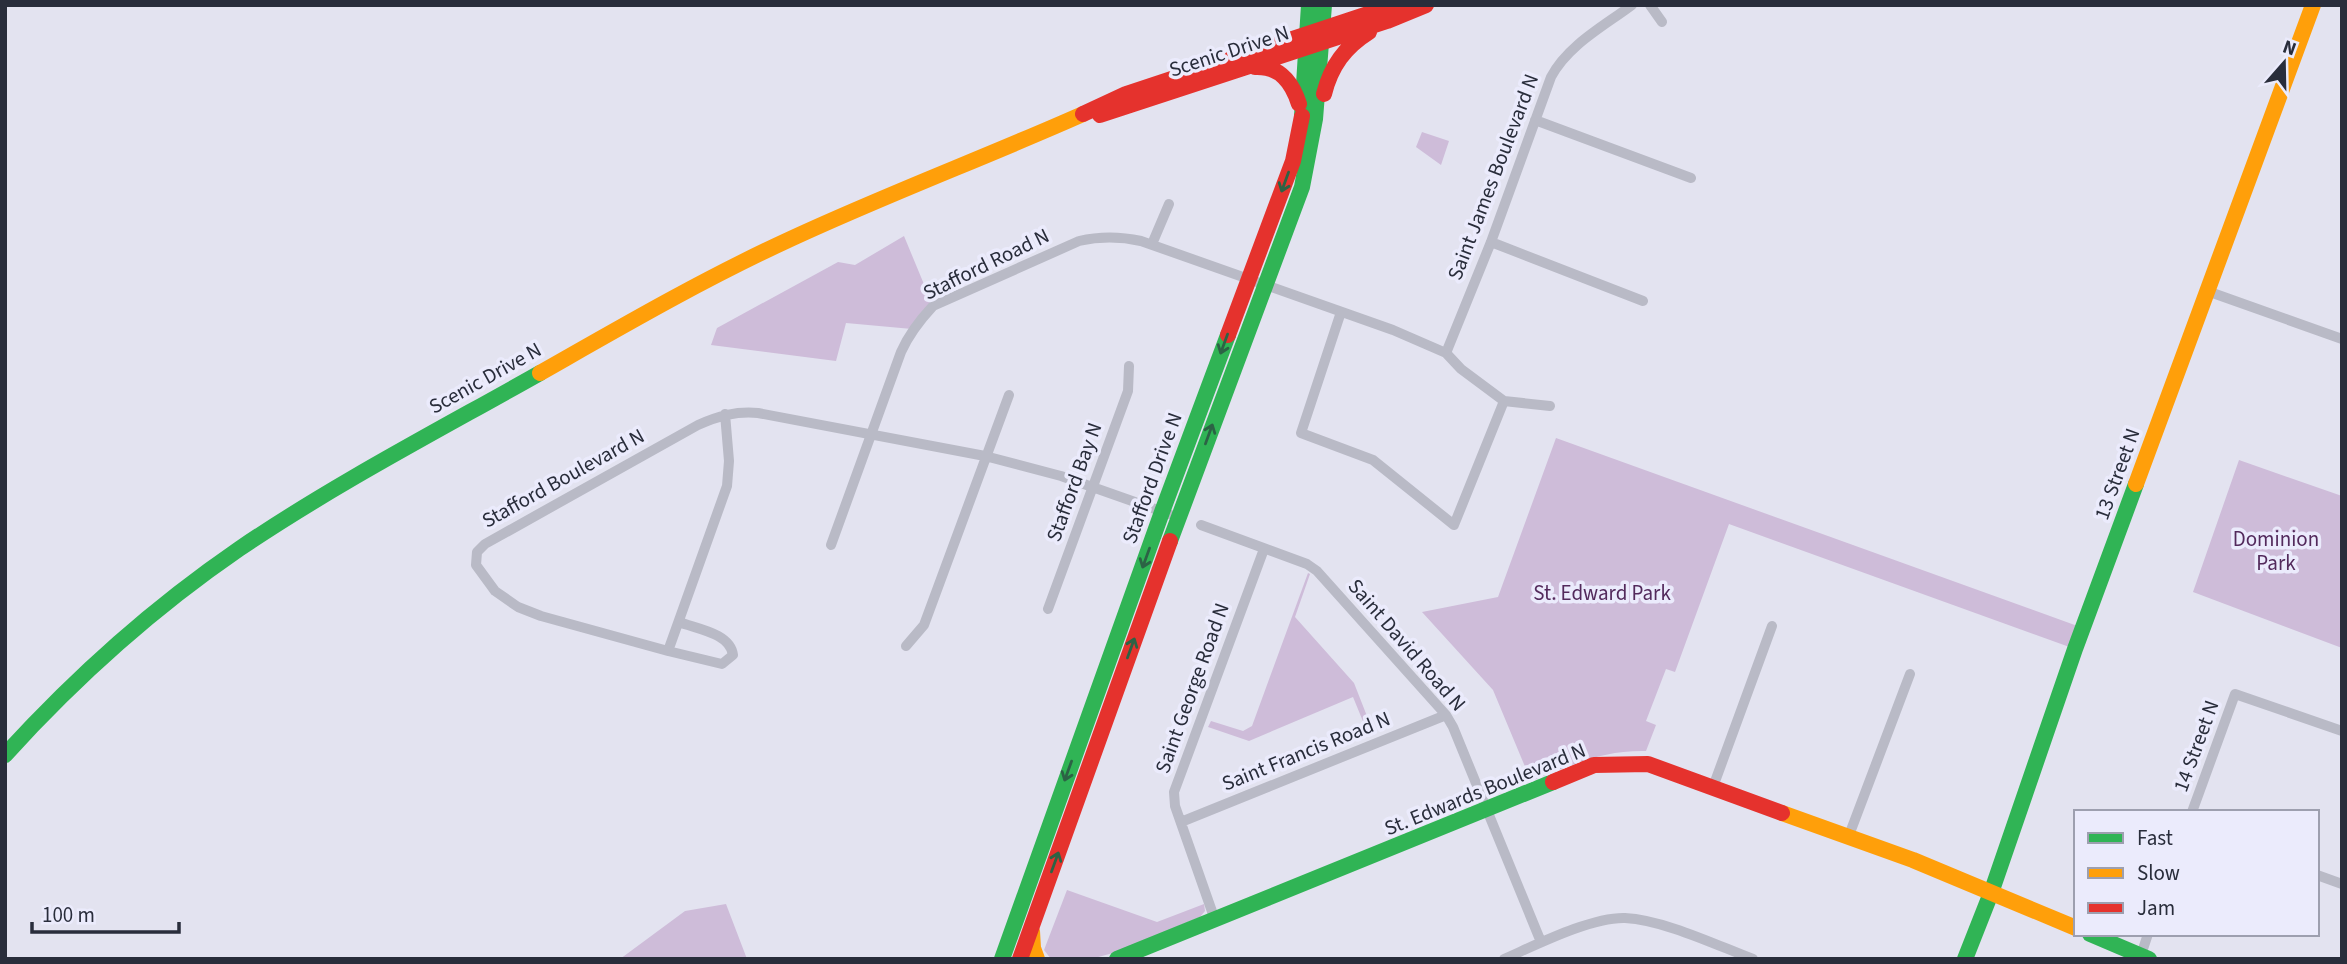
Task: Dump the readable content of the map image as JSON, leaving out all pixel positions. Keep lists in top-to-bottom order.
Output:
{
  "streets": {
    "main road": [
      "Scenic Drive N",
      "13 Street N",
      "Stafford Drive N",
      "St. Edwards Boulevard N"
    ],
    "street": [
      "Saint James Boulevard N",
      "Stafford Road N",
      "Stafford Boulevard N",
      "Stafford Bay N",
      "Saint David Road N",
      "Saint George Road N",
      "14 Street N",
      "Saint Francis Road N"
    ]
  },
  "crossings": [
    ["Scenic Drive N", "Stafford Drive N"],
    ["Stafford Road N", "Stafford Boulevard N"],
    ["Stafford Road N", "Stafford Drive N"],
    ["13 Street N", "St. Edwards Boulevard N"],
    ["Stafford Boulevard N", "Stafford Drive N"],
    ["Stafford Boulevard N", "Stafford Bay N"],
    ["Saint David Road N", "Saint George Road N"],
    ["Saint David Road N", "Saint Francis Road N"],
    ["Saint David Road N", "St. Edwards Boulevard N"],
    ["Saint George Road N", "Saint Francis Road N"],
    ["Saint George Road N", "St. Edwards Boulevard N"]
  ],
  "parks": ["Dominion Park", "St. Edward Park"],
  "legend": ["Fast", "Slow", "Jam"],
  "scale_bar": "100 m",
  "north": "top"
}
